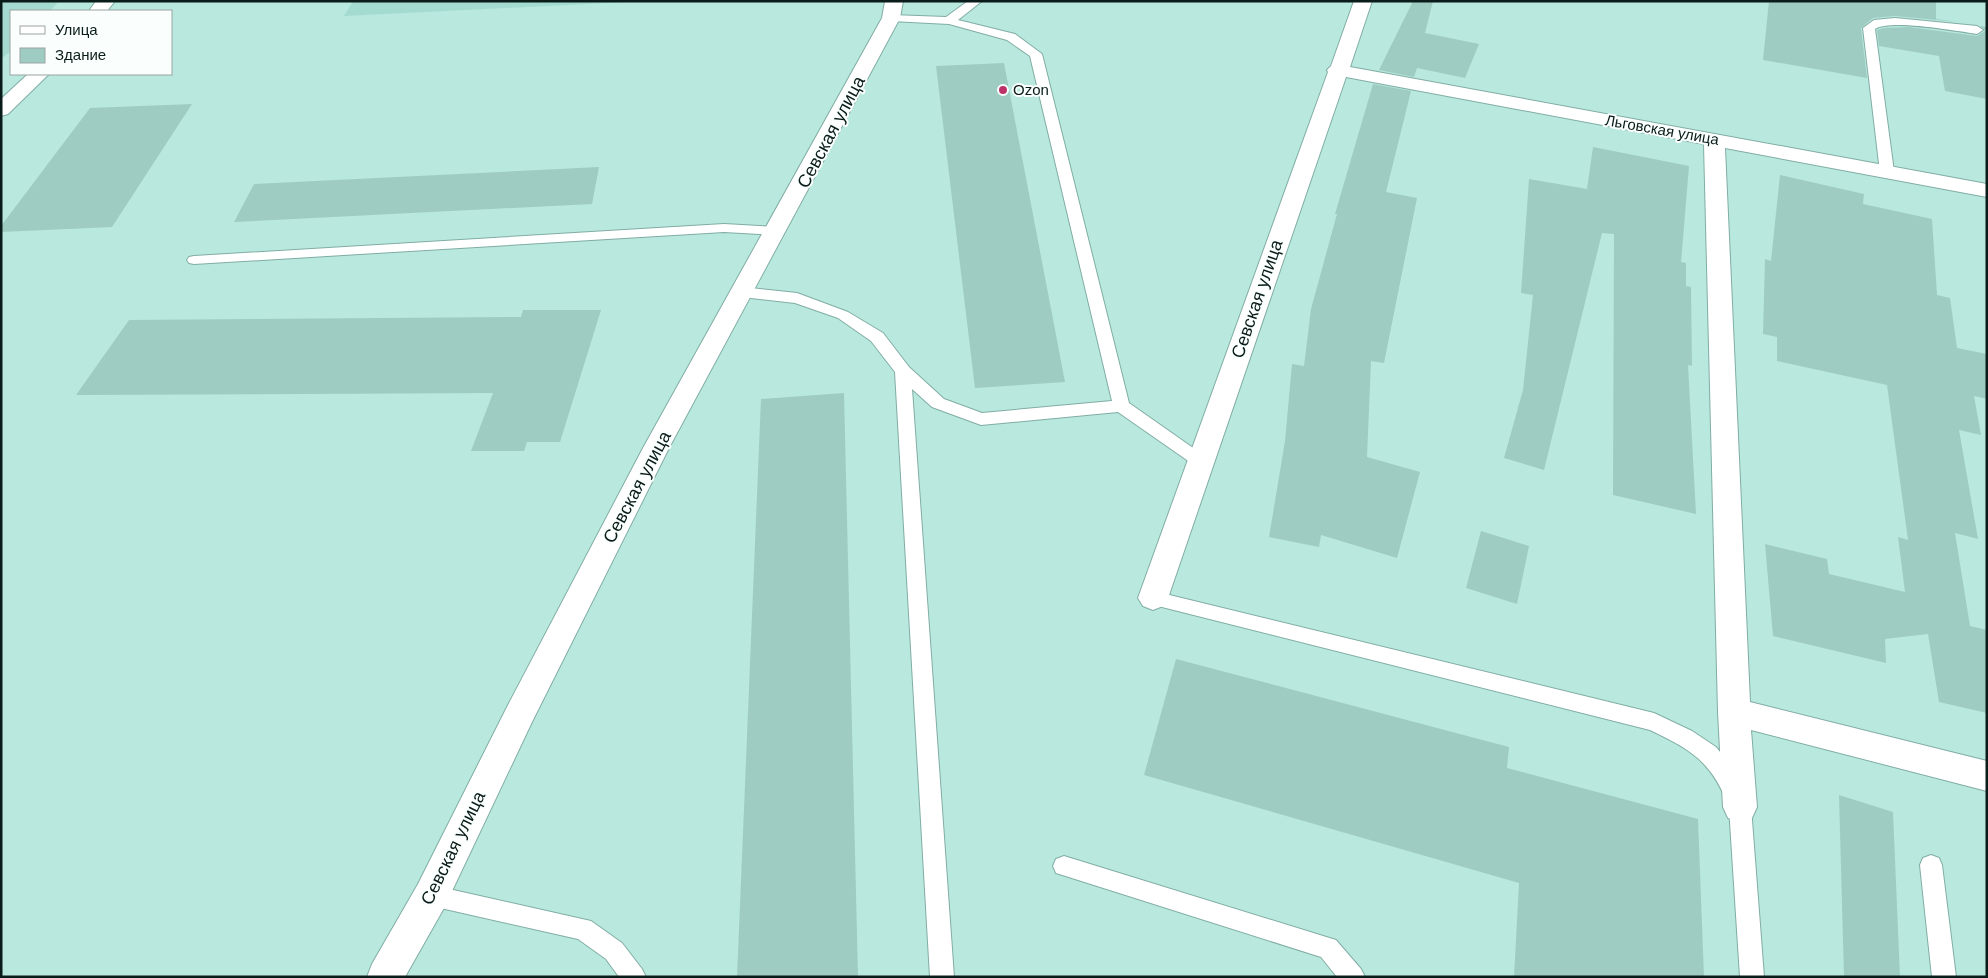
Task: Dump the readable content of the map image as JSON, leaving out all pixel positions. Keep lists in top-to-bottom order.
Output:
{
  "streets": {
    "street": ["Льговская улица", "Севская улица"]
  },
  "crossings": [
    ["Льговская улица", "Севская улица"]
  ],
  "places": ["Ozon"],
  "legend": ["Улица", "Здание"]
}
